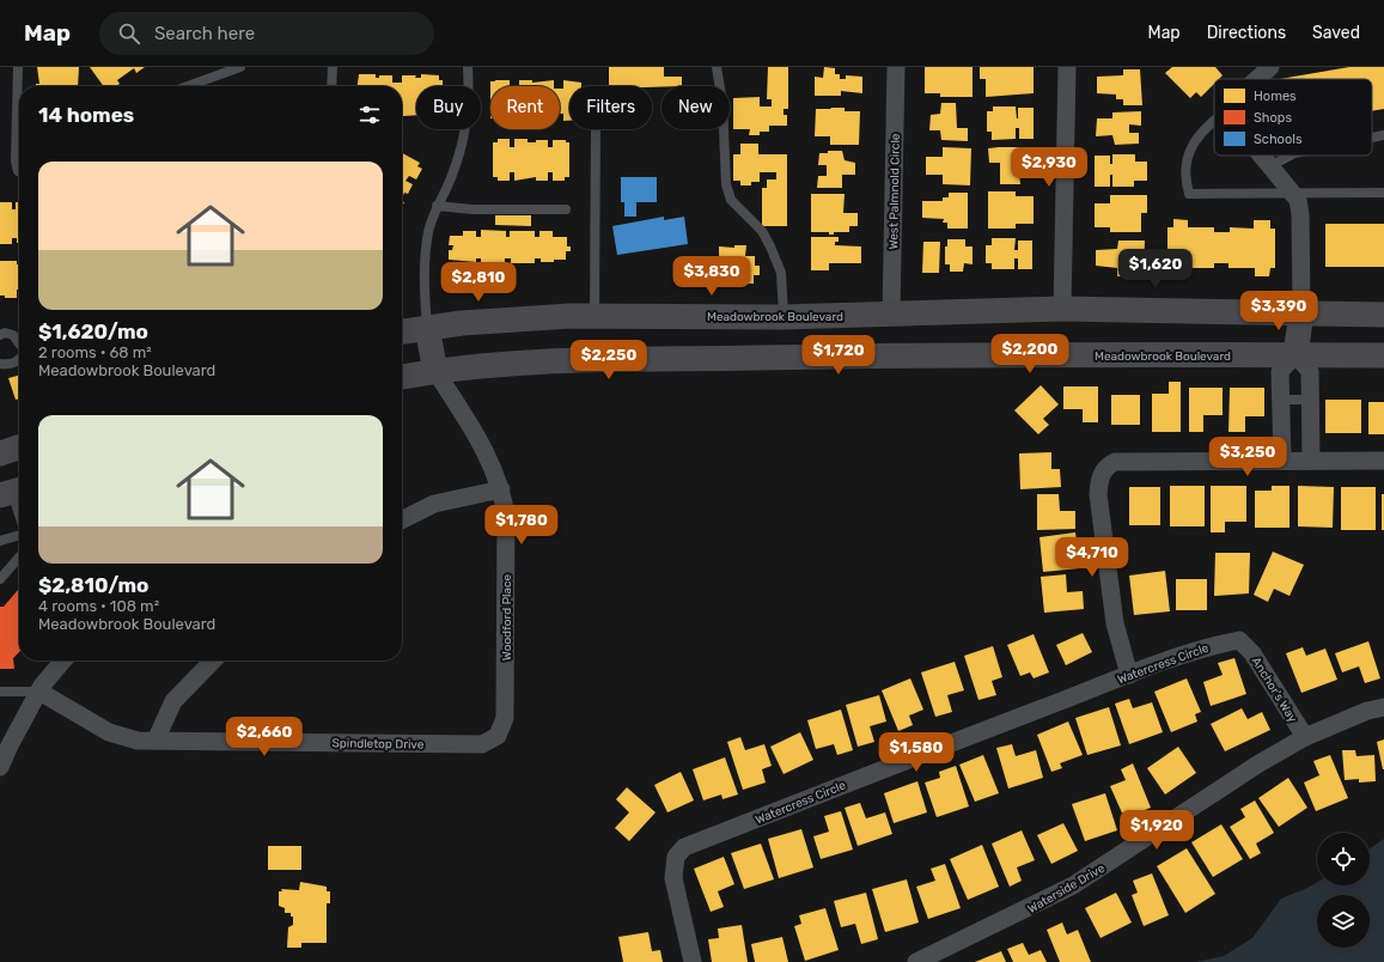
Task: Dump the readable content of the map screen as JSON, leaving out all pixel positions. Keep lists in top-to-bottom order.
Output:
{
  "streets": {
    "main road": ["Meadowbrook Boulevard"],
    "street": [
      "West Palmnold Circle",
      "Woodford Place",
      "Watercress Circle",
      "Anchor's Way",
      "Spindletop Drive",
      "Waterside Drive"
    ]
  },
  "crossings": [
    ["West Palmnold Circle", "Meadowbrook Boulevard"],
    ["Meadowbrook Boulevard", "Woodford Place"],
    ["Woodford Place", "Spindletop Drive"],
    ["Watercress Circle", "Anchor's Way"],
    ["Anchor's Way", "Waterside Drive"]
  ],
  "legend": ["Homes", "Shops", "Schools"],
  "page": {
    "header": "Map",
    "search": "Search here",
    "nav": ["Map", "Directions", "Saved"],
    "chip": [
      "Buy",
      "Rent",
      "Filters",
      "New"
    ],
    "heading": "14 homes",
    "list": [
      {
        "name": "$1,620/mo",
        "note": "2 rooms · 68 m² · Meadowbrook Boulevard"
      },
      {
        "name": "$2,810/mo",
        "note": "4 rooms · 108 m² · Meadowbrook Boulevard"
      }
    ],
    "price": [
      "$2,930",
      "$1,620",
      "$3,830",
      "$2,810",
      "$3,390",
      "$2,200",
      "$1,720",
      "$2,250",
      "$3,250",
      "$1,780",
      "$4,710",
      "$2,660",
      "$1,580",
      "$1,920"
    ]
  }
}
